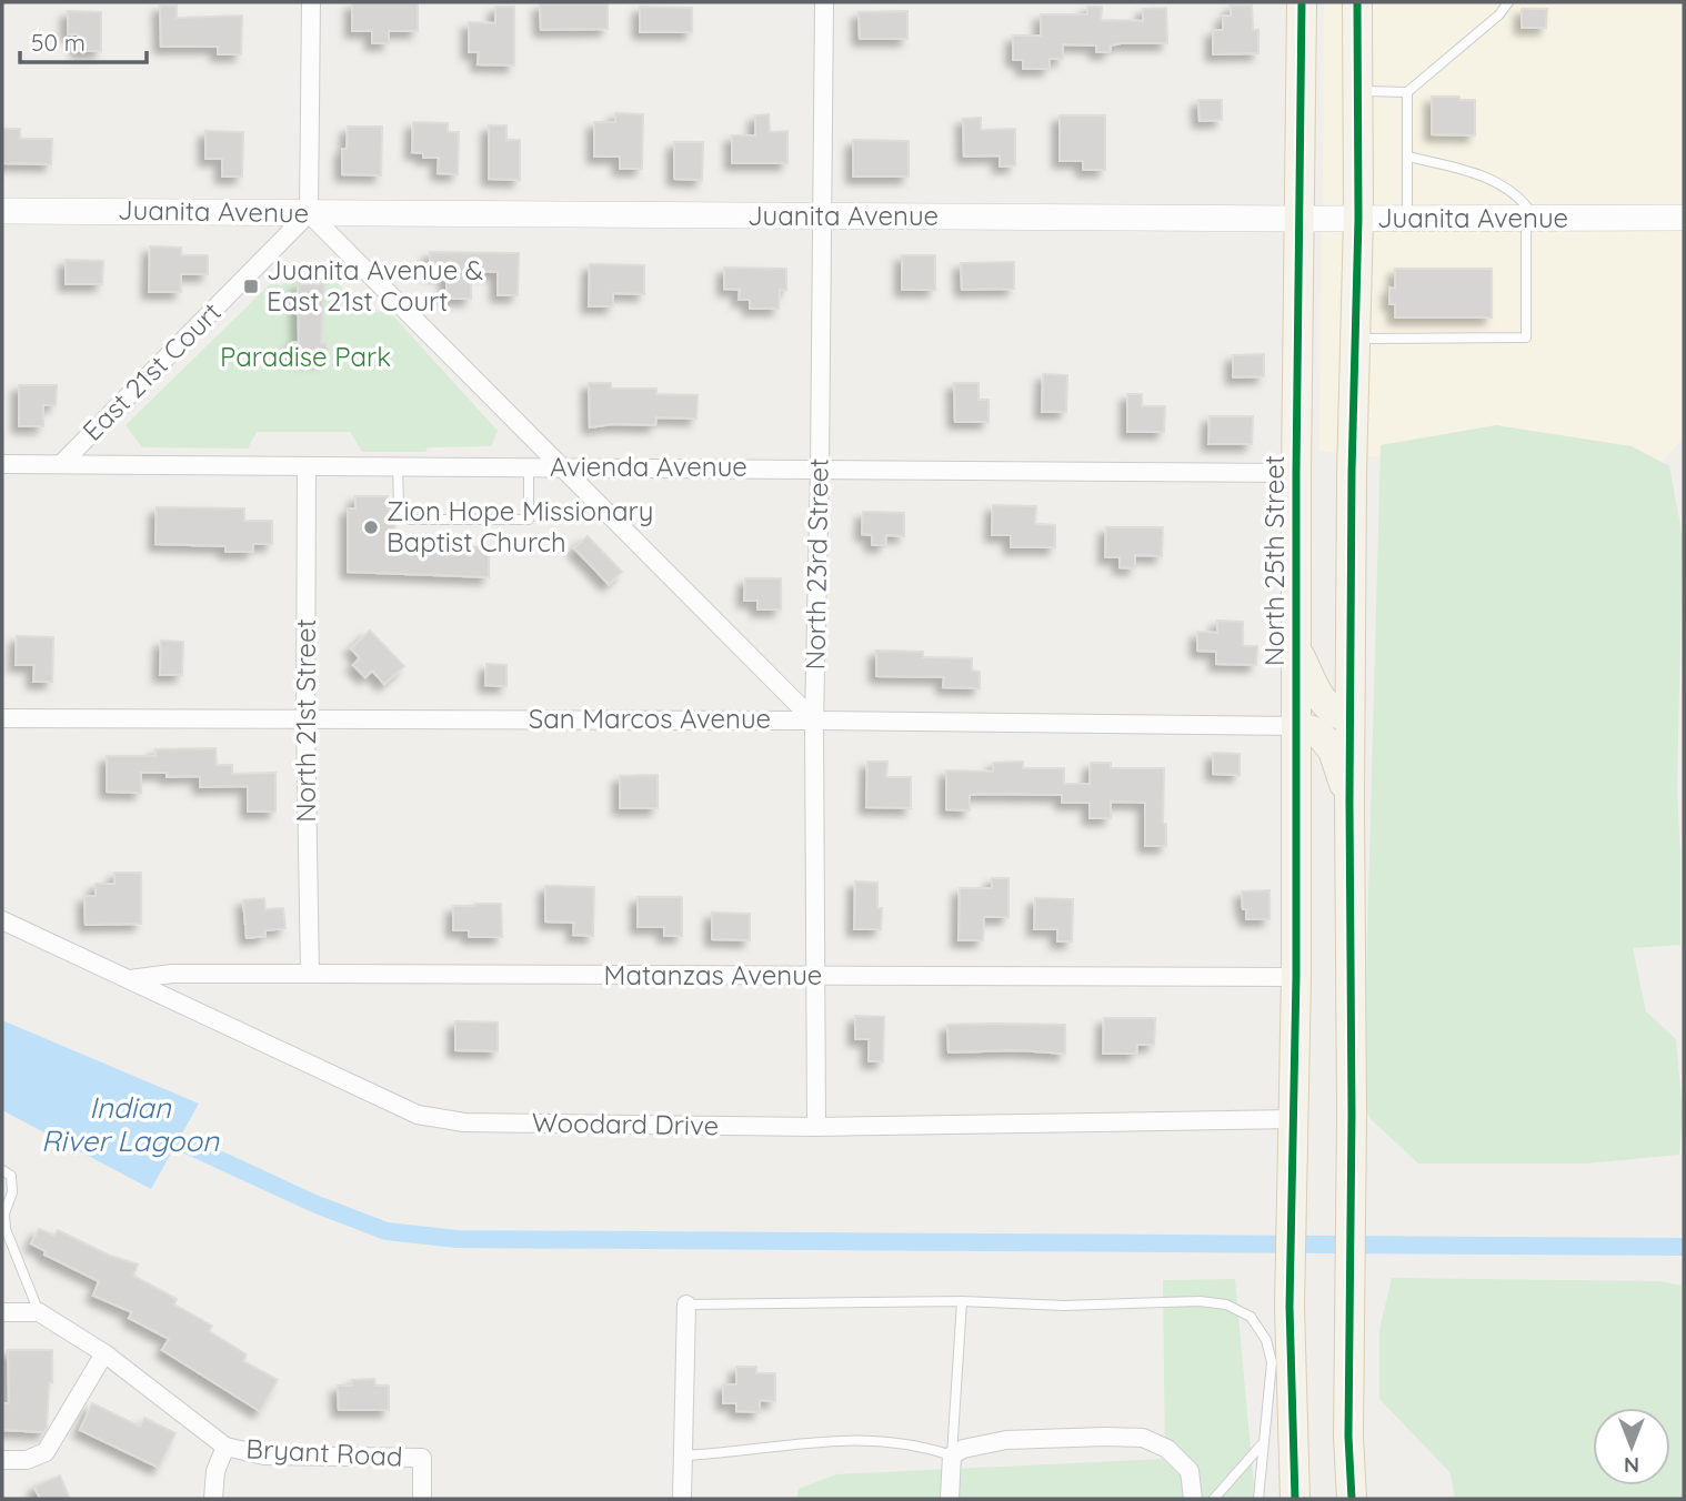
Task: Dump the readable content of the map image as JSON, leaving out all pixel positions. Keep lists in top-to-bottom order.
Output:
{
  "streets": {
    "main road": ["North 25th Street"],
    "street": [
      "Juanita Avenue",
      "East 21st Court",
      "Avienda Avenue",
      "North 23rd Street",
      "San Marcos Avenue",
      "North 21st Street",
      "Matanzas Avenue",
      "Woodard Drive",
      "Bryant Road"
    ]
  },
  "crossings": [
    ["Juanita Avenue", "East 21st Court"],
    ["Juanita Avenue", "North 25th Street"],
    ["Juanita Avenue", "North 23rd Street"],
    ["East 21st Court", "Avienda Avenue"],
    ["Avienda Avenue", "North 25th Street"],
    ["Avienda Avenue", "North 23rd Street"],
    ["Avienda Avenue", "North 21st Street"],
    ["North 25th Street", "San Marcos Avenue"],
    ["North 25th Street", "Matanzas Avenue"],
    ["North 25th Street", "Woodard Drive"],
    ["North 23rd Street", "San Marcos Avenue"],
    ["North 23rd Street", "Matanzas Avenue"],
    ["North 23rd Street", "Woodard Drive"],
    ["San Marcos Avenue", "North 21st Street"],
    ["North 21st Street", "Matanzas Avenue"],
    ["Matanzas Avenue", "Woodard Drive"]
  ],
  "water": ["Indian River Lagoon"],
  "parks": ["Paradise Park"],
  "places": {
    "transit": ["Juanita Avenue & East 21st Court"],
    "other": ["Zion Hope Missionary Baptist Church"]
  },
  "scale_bar": "50 m",
  "north": "bottom"
}
